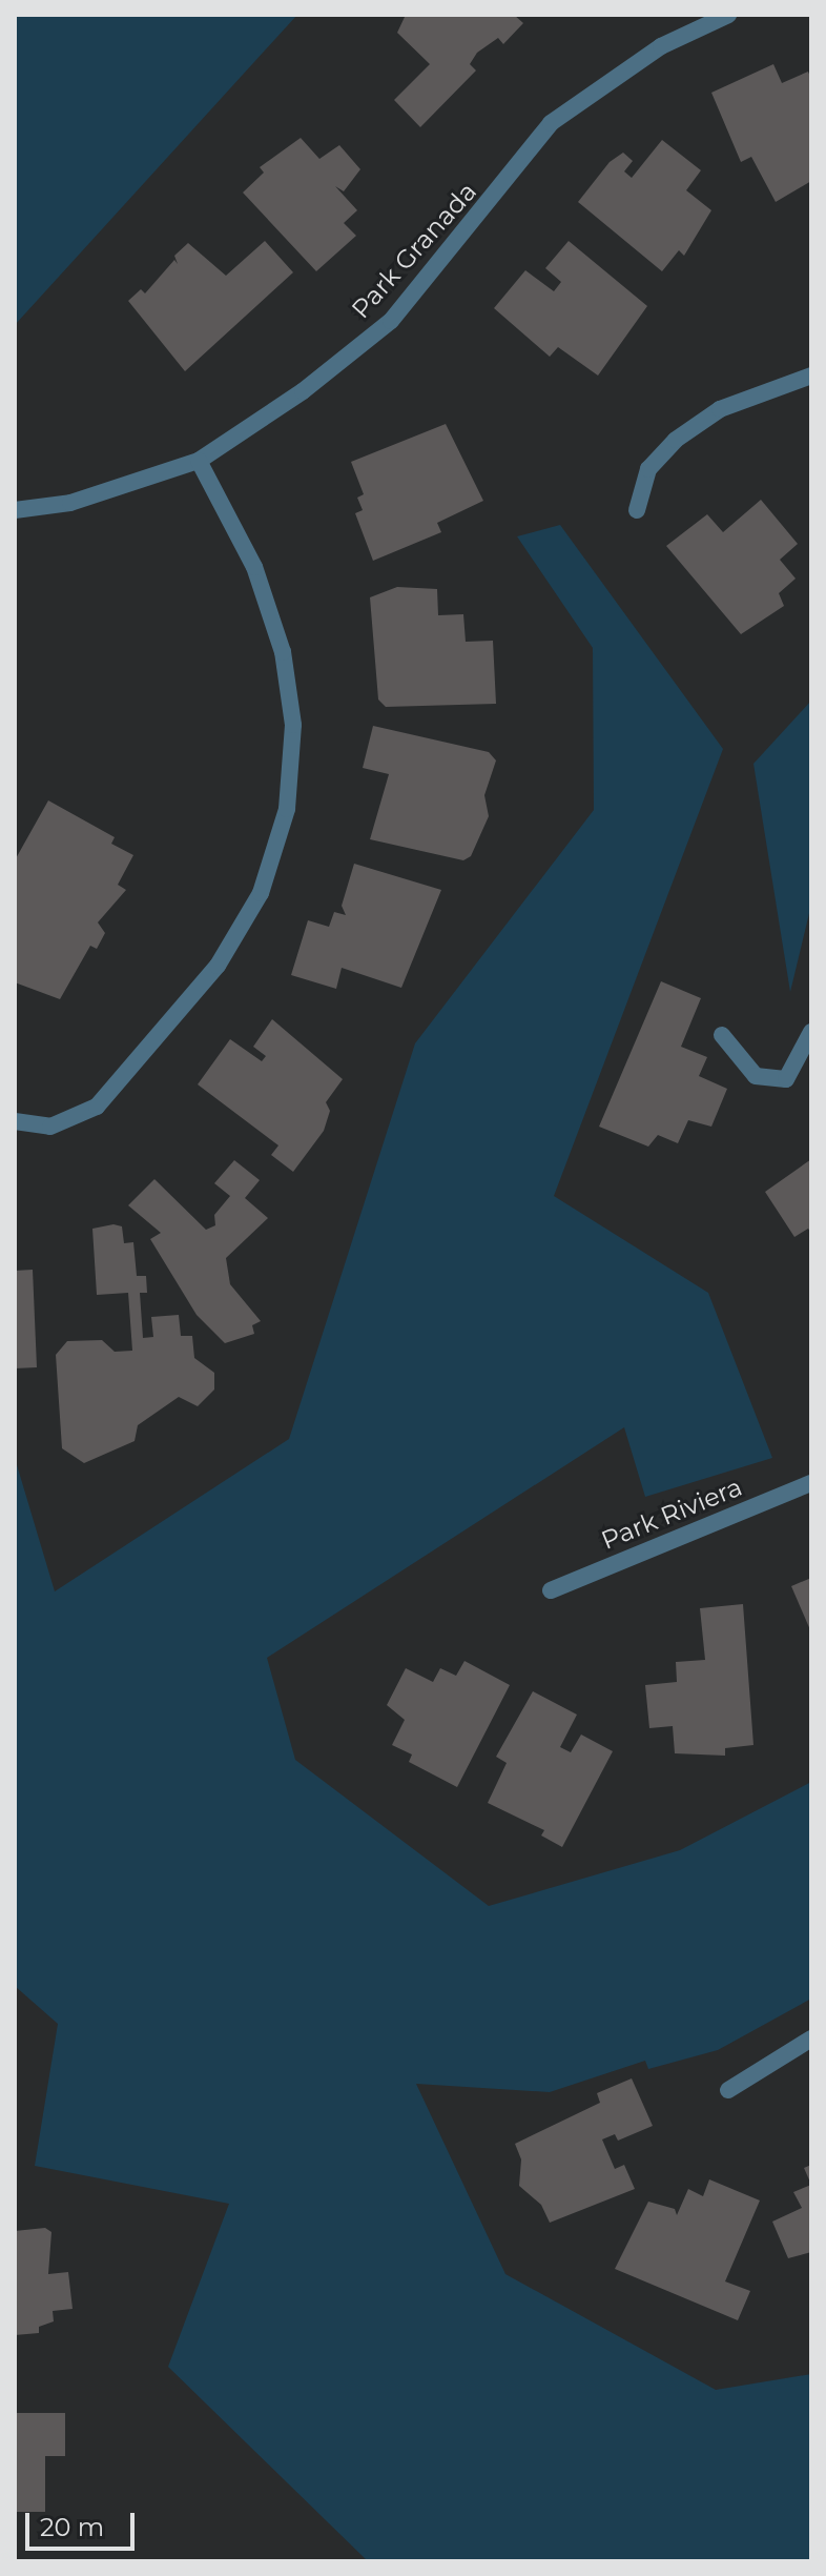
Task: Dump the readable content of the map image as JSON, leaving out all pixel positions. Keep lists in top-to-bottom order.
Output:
{
  "streets": {
    "street": ["Park Granada", "Park Riviera"]
  },
  "scale_bar": "20 m"
}
